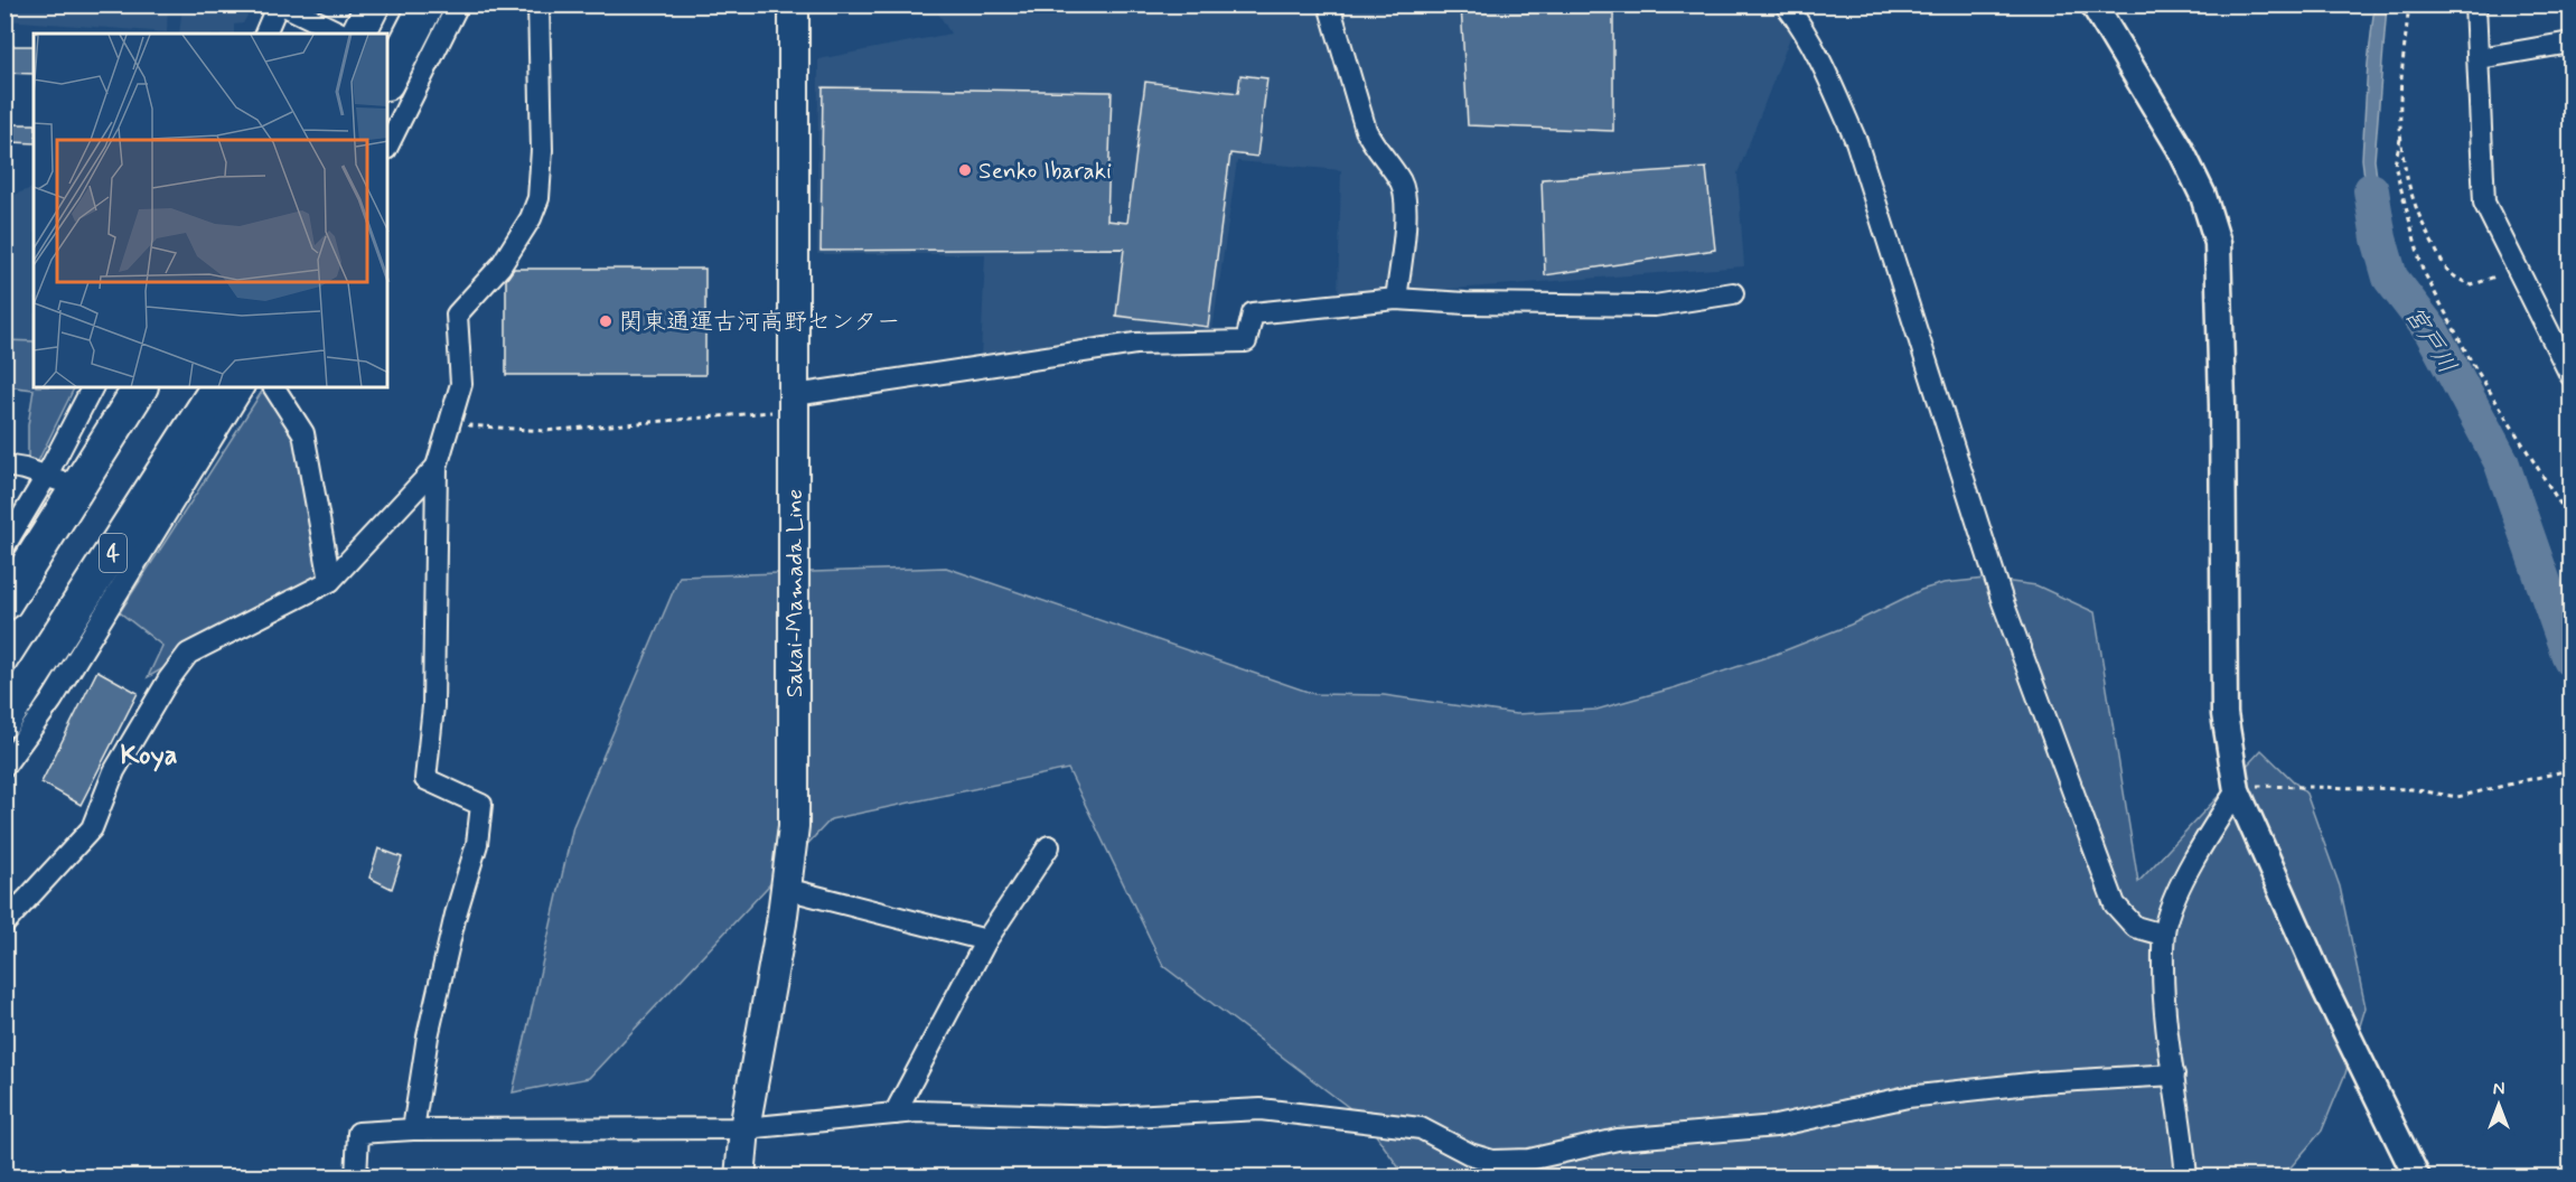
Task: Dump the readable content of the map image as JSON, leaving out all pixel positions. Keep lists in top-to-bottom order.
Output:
{
  "streets": {
    "highway": ["4"],
    "main road": ["Sakai-Mamada Line"]
  },
  "districts": ["Koya"],
  "water": ["宮戸川"],
  "places": ["Senko Ibaraki", "関東通運古河高野センター"],
  "north": "top"
}
